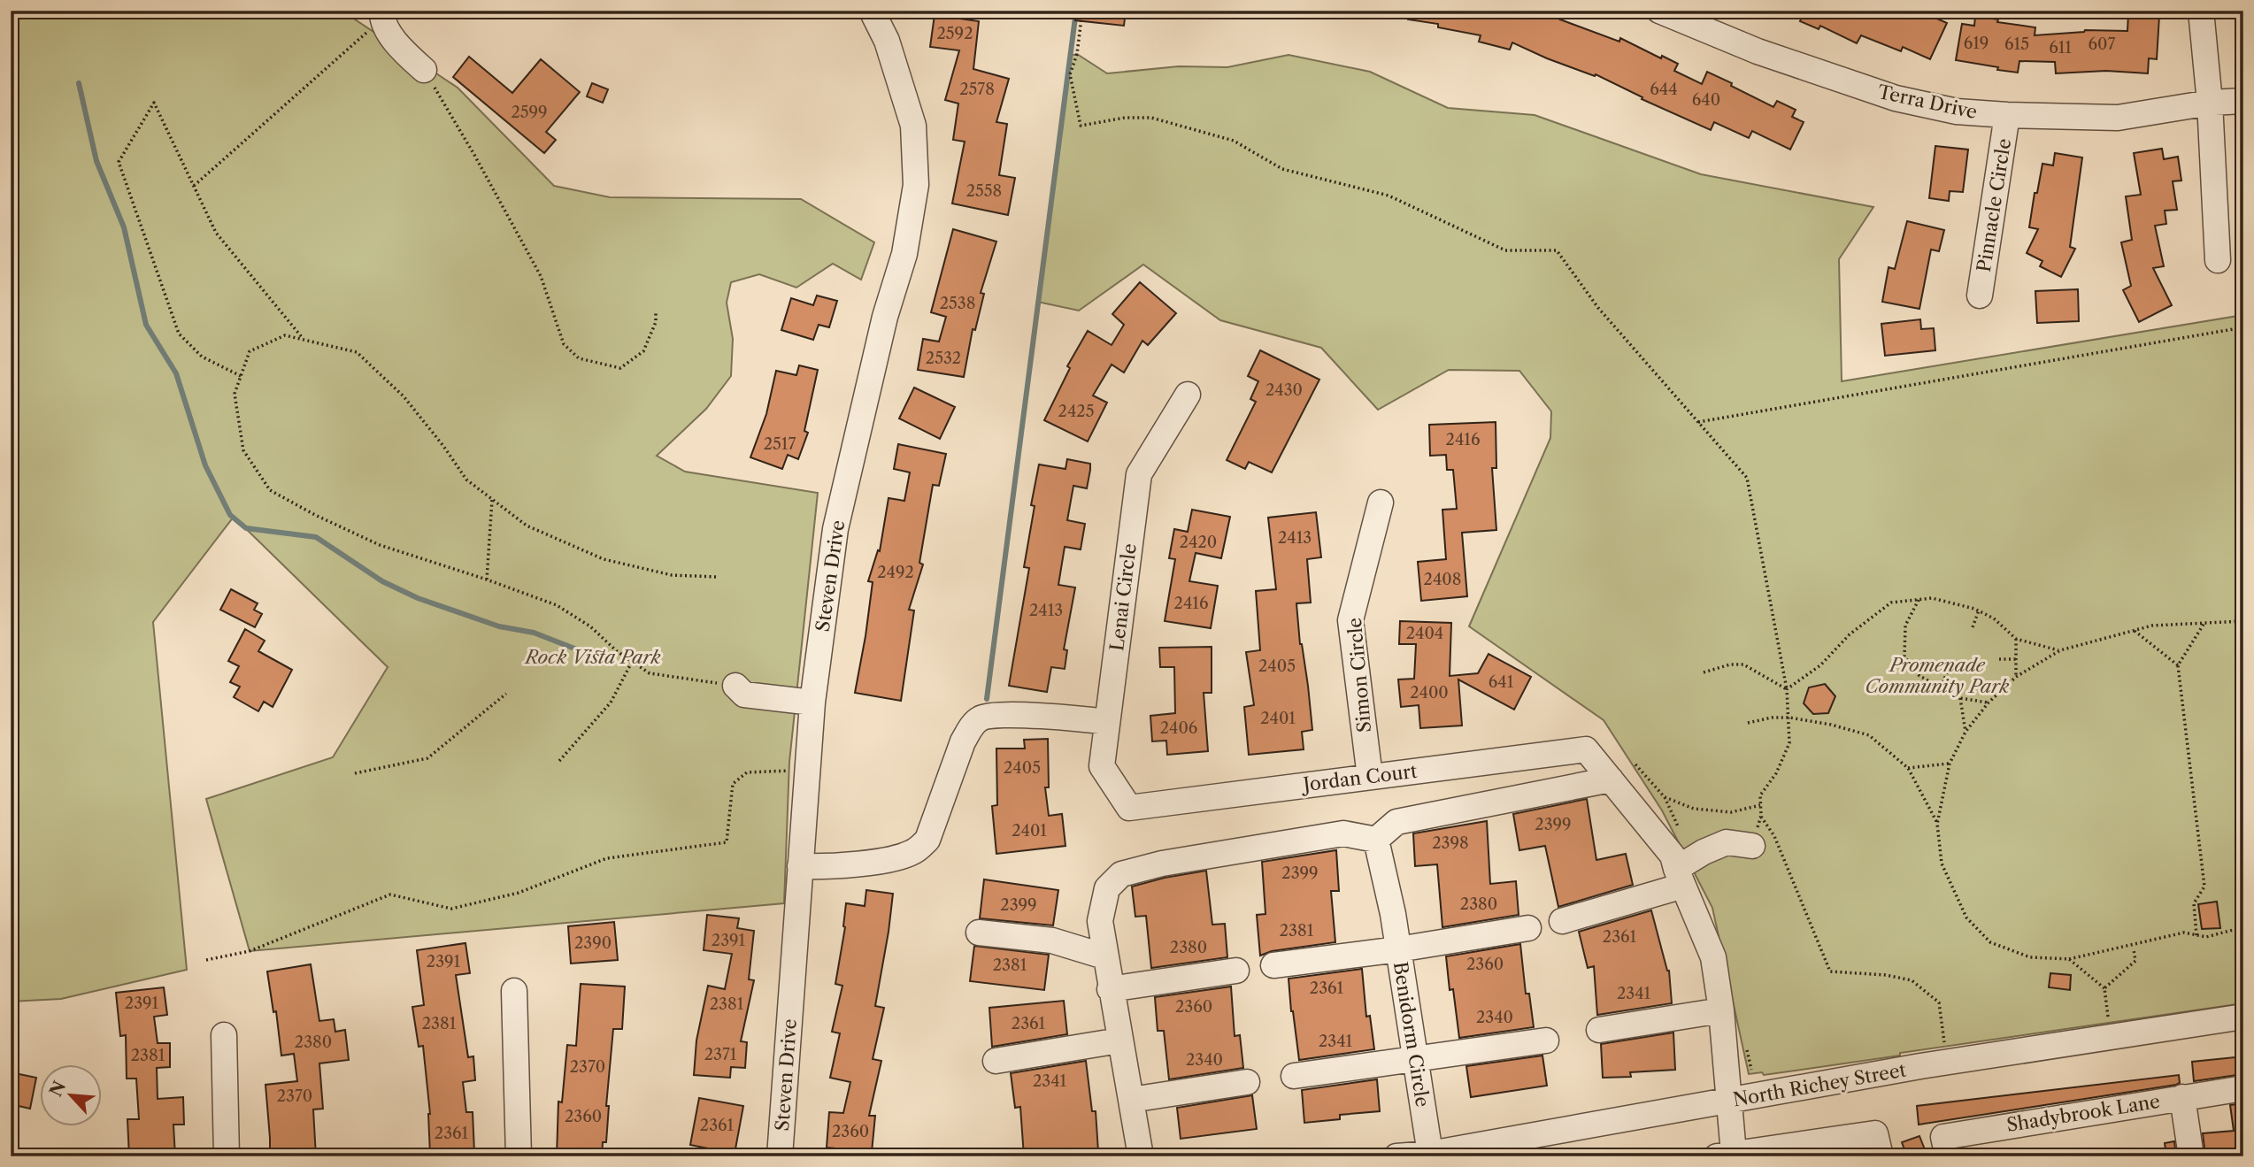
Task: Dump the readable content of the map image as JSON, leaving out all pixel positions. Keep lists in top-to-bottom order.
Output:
{
  "streets": {
    "street": [
      "Terra Drive",
      "Pinnacle Circle",
      "Steven Drive",
      "Lenai Circle",
      "Simon Circle",
      "Jordan Court",
      "Benidorm Circle",
      "North Richey Street",
      "Shadybrook Lane"
    ]
  },
  "crossings": [
    ["Terra Drive", "Pinnacle Circle"],
    ["Lenai Circle", "Jordan Court"],
    ["Simon Circle", "Jordan Court"],
    ["Benidorm Circle", "North Richey Street"]
  ],
  "parks": ["Rock Vista Park", "Promenade Community Park"],
  "house_numbers": [
    "2592",
    "619",
    "615",
    "607",
    "611",
    "2578",
    "644",
    "640",
    "2599",
    "2558",
    "2538",
    "2532",
    "2430",
    "2425",
    "2416",
    "2517",
    "2413",
    "2420",
    "2492",
    "2408",
    "2416",
    "2413",
    "2404",
    "2405",
    "641",
    "2400",
    "2401",
    "2406",
    "2405",
    "2399",
    "2401",
    "2398",
    "2399",
    "2380",
    "2399",
    "2381",
    "2361",
    "2391",
    "2390",
    "2380",
    "2391",
    "2360",
    "2381",
    "2361",
    "2341",
    "2391",
    "2381",
    "2360",
    "2340",
    "2381",
    "2361",
    "2341",
    "2380",
    "2371",
    "2381",
    "2340",
    "2370",
    "2341",
    "2370",
    "2360",
    "2361",
    "2360",
    "2361"
  ],
  "north": "top left"
}
